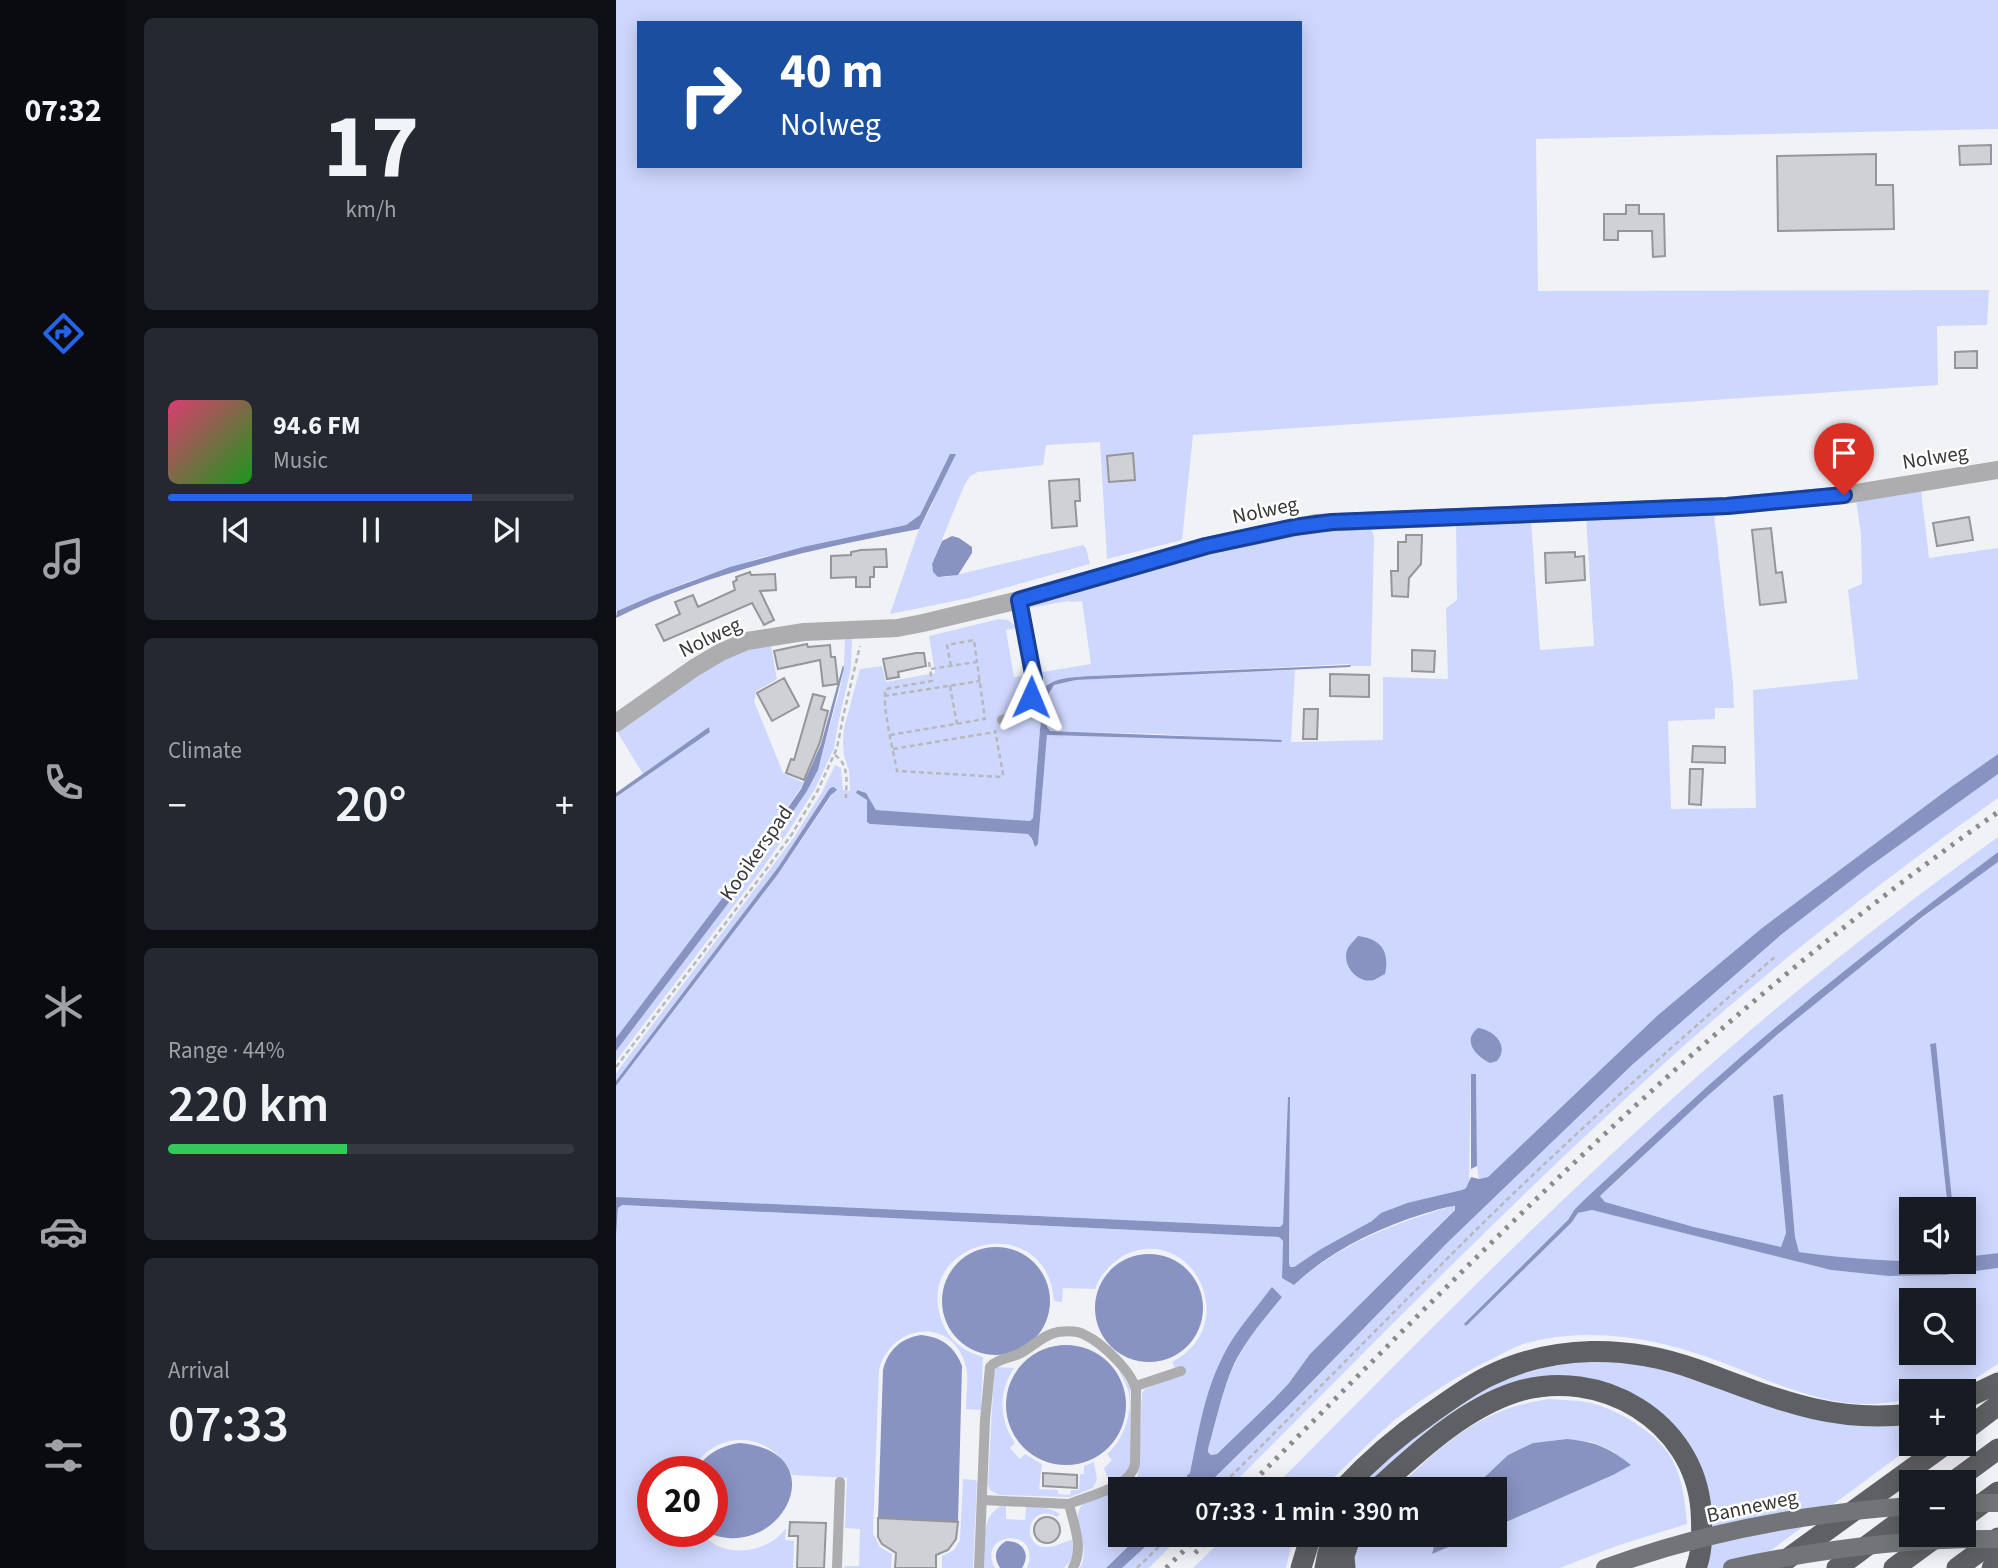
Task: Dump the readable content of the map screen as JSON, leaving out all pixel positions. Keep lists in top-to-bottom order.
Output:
{
  "streets": {
    "main road": ["Banneweg"],
    "street": ["Nolweg"],
    "path": ["Kooikerspad"]
  },
  "crossings": [
    ["Nolweg", "Kooikerspad"]
  ],
  "page": {
    "tabs": "07:32",
    "tile": [
      ["17", "km/h"],
      "Climate",
      ["Range · 44%", "220 km"],
      ["Arrival", "07:33"]
    ],
    "turn": ["40 m", "Nolweg"],
    "song": ["94.6 FM", "Music"],
    "heat": ["−", "20°", "+"],
    "map_buttons": ["+", "−"],
    "limit": "20",
    "trip": "07:33 · 1 min · 390 m"
  }
}
